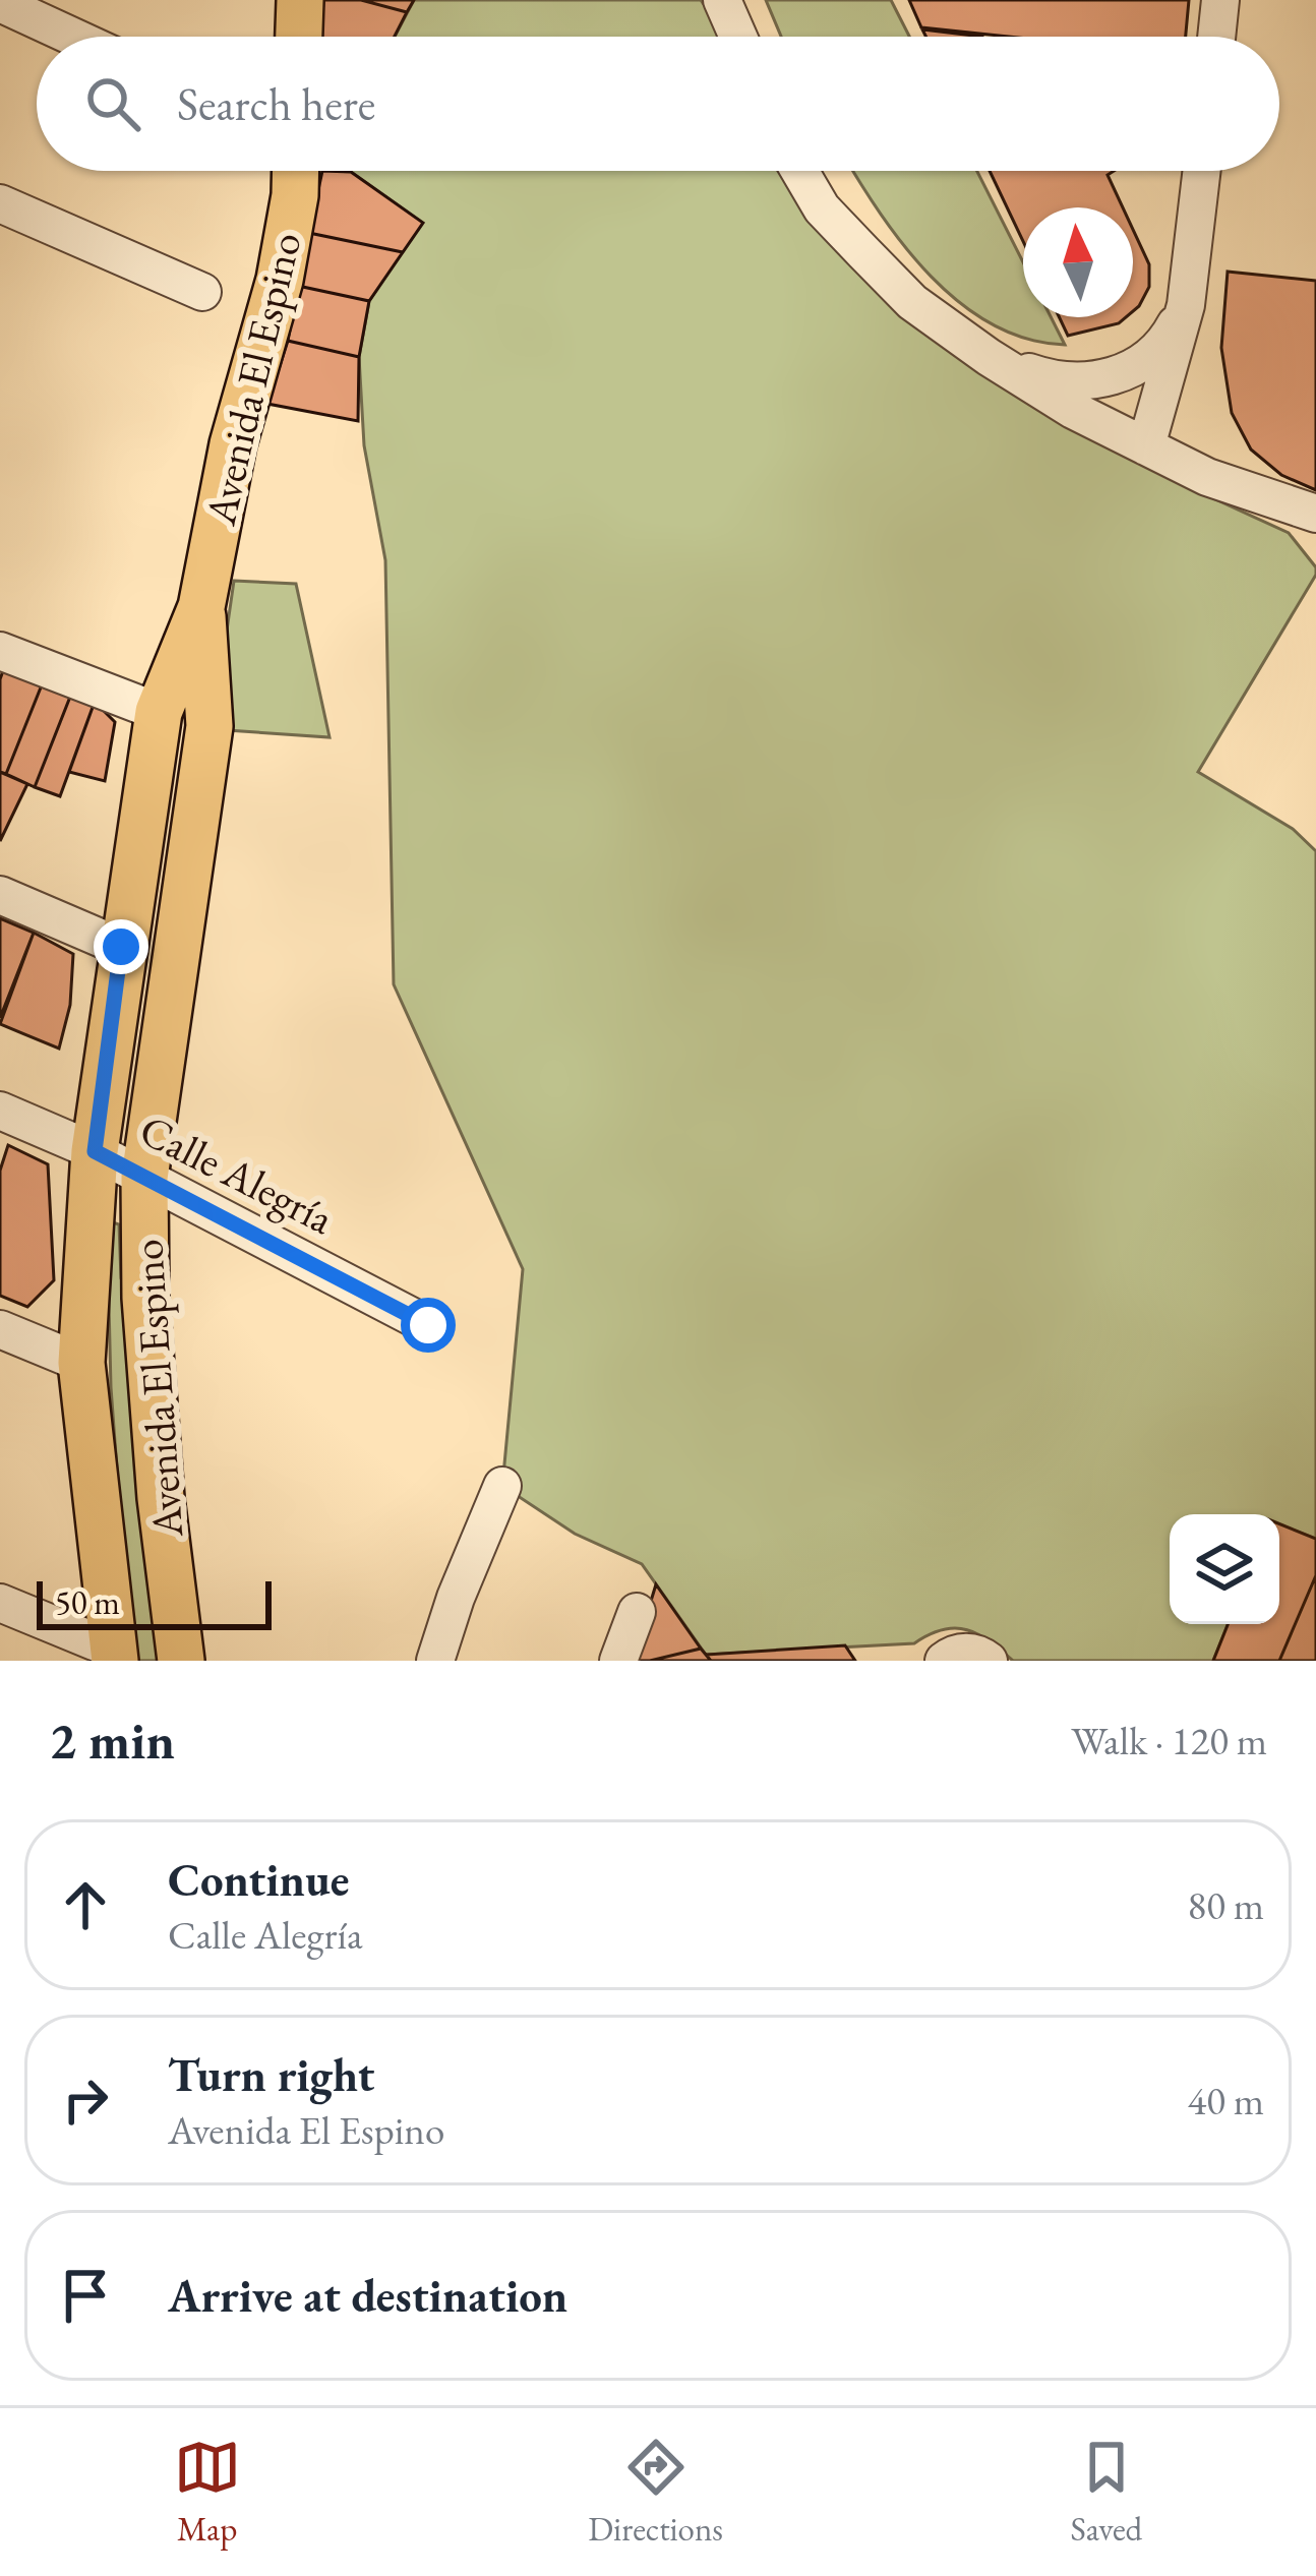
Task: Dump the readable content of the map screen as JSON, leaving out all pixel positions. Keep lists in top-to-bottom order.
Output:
{
  "streets": {
    "main road": ["Avenida El Espino"],
    "street": ["Calle Alegría"]
  },
  "crossings": [
    ["Avenida El Espino", "Calle Alegría"]
  ],
  "scale_bar": "50 m",
  "north": "top",
  "page": {
    "search": "Search here",
    "scale": "50 m",
    "heading": ["2 min", "Walk · 120 m"],
    "list": [
      ["Continue", "Calle Alegría", "80 m"],
      ["Turn right", "Avenida El Espino", "40 m"],
      "Arrive at destination"
    ],
    "nav": ["Map", "Directions", "Saved"]
  }
}
